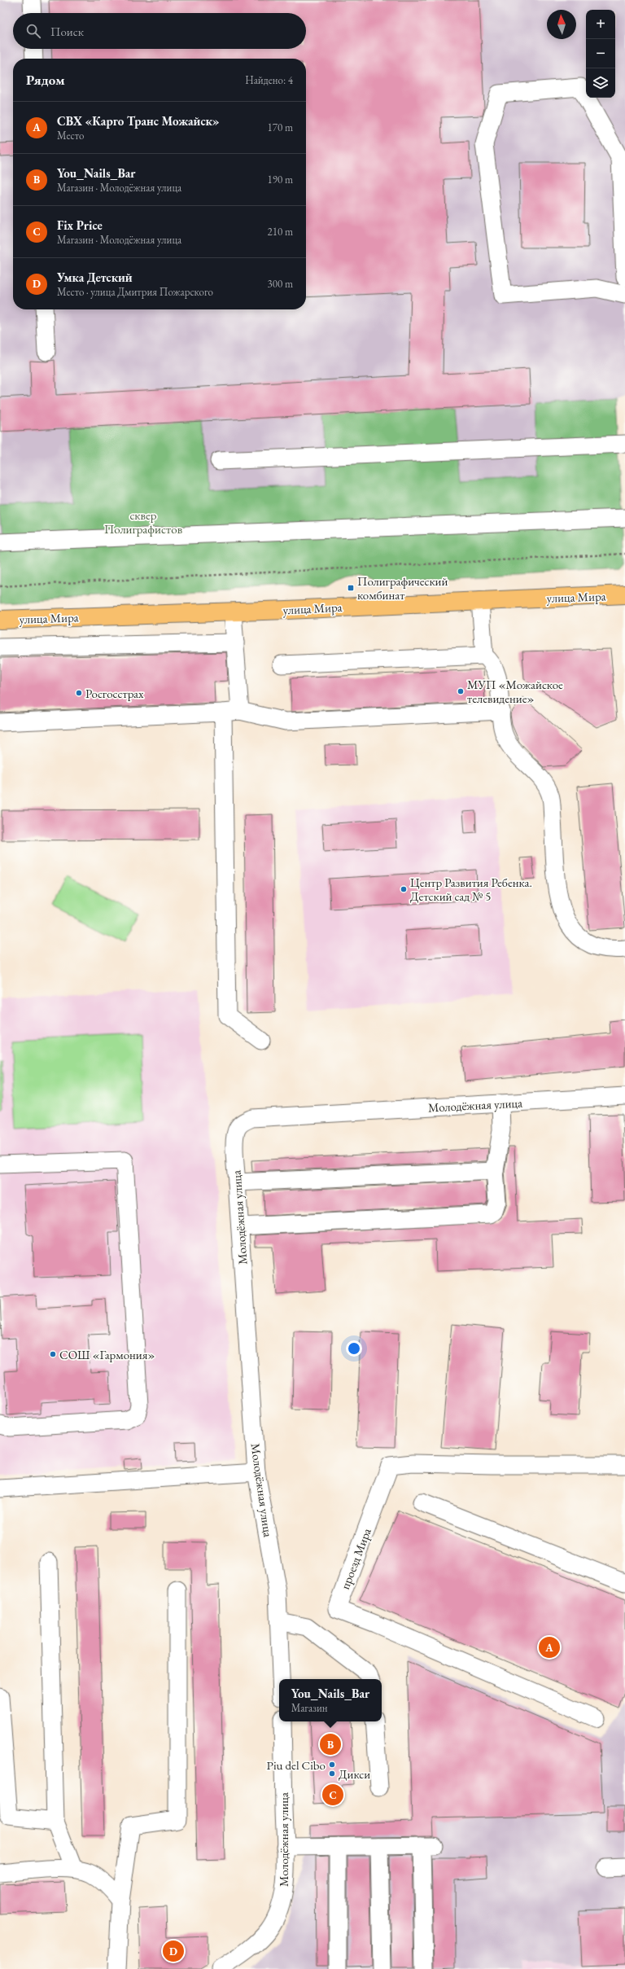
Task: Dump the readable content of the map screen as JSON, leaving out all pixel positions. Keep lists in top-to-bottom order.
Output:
{
  "streets": {
    "main road": ["улица Мира"],
    "street": ["Молодёжная улица", "проезд Мира"]
  },
  "parks": ["сквер Полиграфистов"],
  "places": {
    "transit": ["Полиграфический комбинат"],
    "other": [
      "МУП «Можайское телевидение»",
      "Росгосстрах",
      "Центр Развития Ребенка. Детский сад № 5",
      "СОШ «Гармония»",
      "Piu del Cibo",
      "Дикси"
    ]
  },
  "north": "top",
  "page": {
    "map_buttons": ["+", "−"],
    "search": "Поиск",
    "heading": ["Рядом", "Найдено: 4"],
    "list": [
      {
        "mark": "A",
        "name": "СВХ «Карго Транс Можайск»",
        "note": "Место",
        "value": "170 m"
      },
      {
        "mark": "B",
        "name": "You_Nails_Bar",
        "note": "Магазин · Молодёжная улица",
        "value": "190 m"
      },
      {
        "mark": "C",
        "name": "Fix Price",
        "note": "Магазин · Молодёжная улица",
        "value": "210 m"
      },
      {
        "mark": "D",
        "name": "Умка Детский",
        "note": "Место · улица Дмитрия Пожарского",
        "value": "300 m"
      }
    ],
    "pins": [
      "A",
      "B",
      "C",
      "D"
    ],
    "popup": ["You_Nails_Bar", "Магазин"]
  }
}
